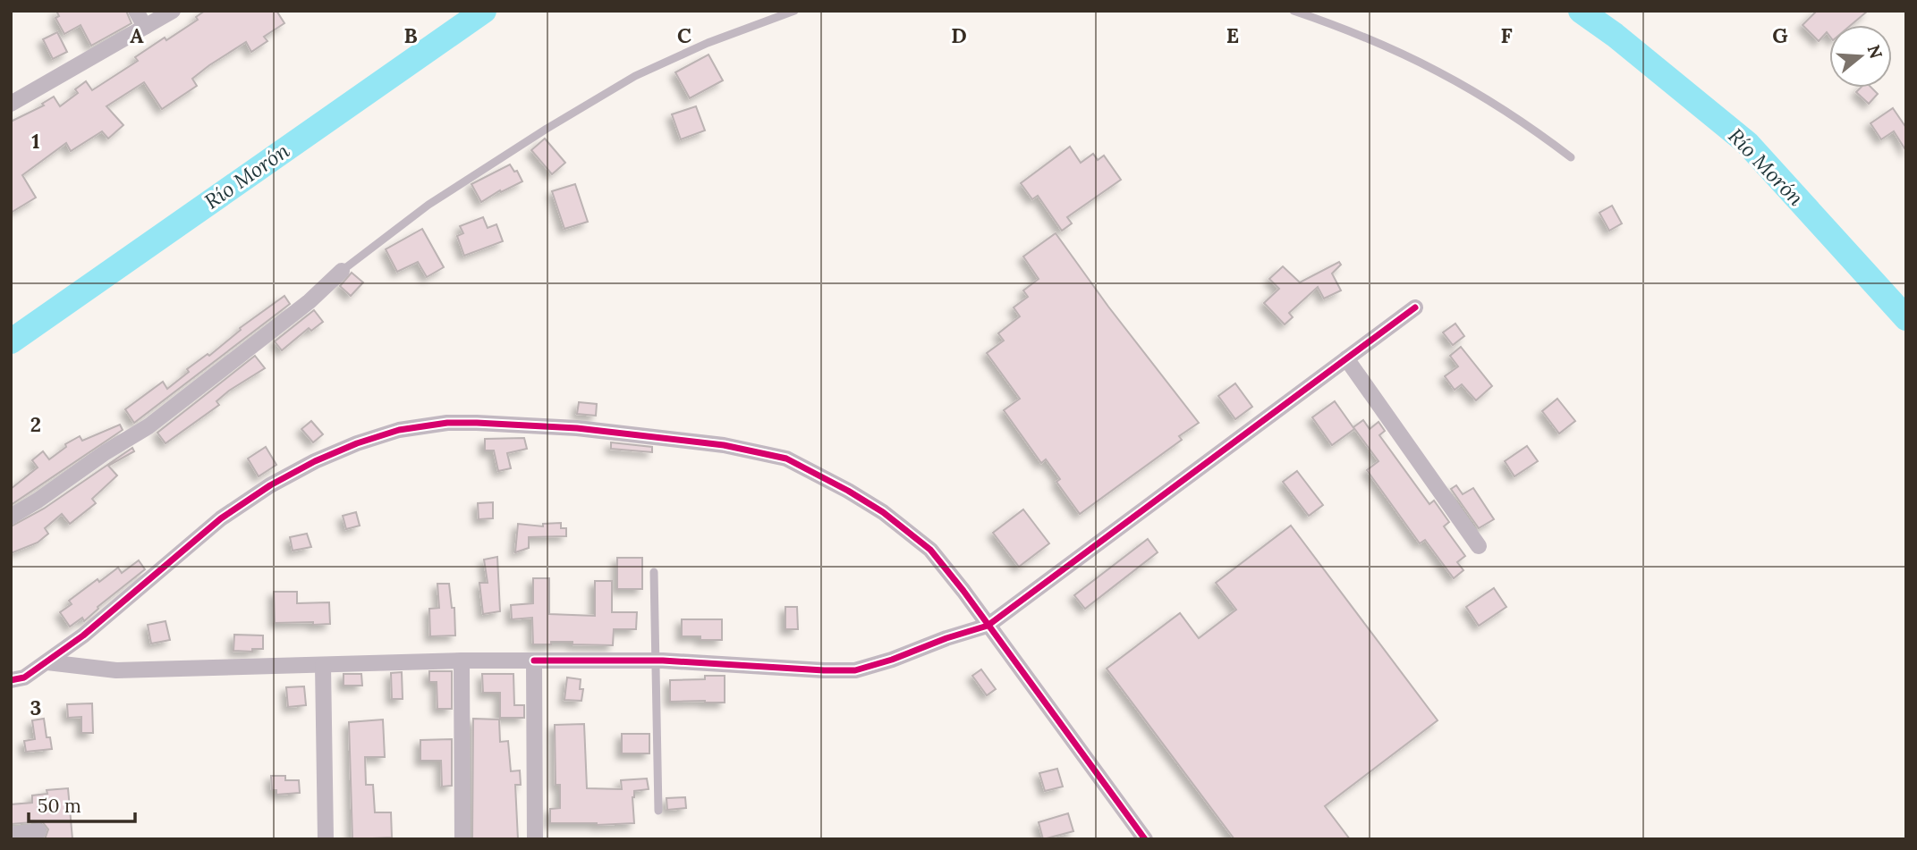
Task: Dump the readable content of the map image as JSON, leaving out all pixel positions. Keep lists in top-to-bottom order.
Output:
{
  "water": ["Río Morón"],
  "scale_bar": "50 m",
  "north": "right",
  "grid": {
    "columns": [
      "A",
      "B",
      "C",
      "D",
      "E",
      "F",
      "G"
    ],
    "rows": ["1", "2", "3"]
  }
}
